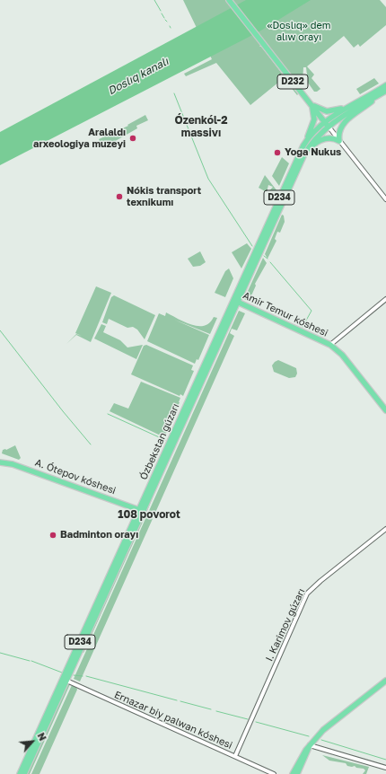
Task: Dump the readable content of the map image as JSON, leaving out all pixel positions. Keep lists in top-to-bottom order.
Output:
{
  "streets": {
    "main road": [
      "D232",
      "D234",
      "Amir Temur kóshesi",
      "Ózbekstan gúzarı",
      "A. Ótepov kóshesi"
    ],
    "street": ["I. Karimov gúzarı", "Ernazar biy palwan kóshesi"]
  },
  "crossings": [
    ["D232", "D234"],
    ["D232", "Ózbekstan gúzarı"],
    ["D234", "Ózbekstan gúzarı"],
    ["Amir Temur kóshesi", "Ózbekstan gúzarı"],
    ["Ózbekstan gúzarı", "A. Ótepov kóshesi"],
    ["Ózbekstan gúzarı", "Ernazar biy palwan kóshesi"],
    ["I. Karimov gúzarı", "Ernazar biy palwan kóshesi"]
  ],
  "districts": ["Ózenkól-2 massivı", "108 povorot"],
  "water": ["Doslıq kanalı"],
  "parks": ["«Doslıq» dem alıw orayı"],
  "places": [
    "Aralaldı arxeologiya muzeyi",
    "Yoga Nukus",
    "Nókis transport texnikumı",
    "Badminton orayı"
  ],
  "north": "top right"
}
